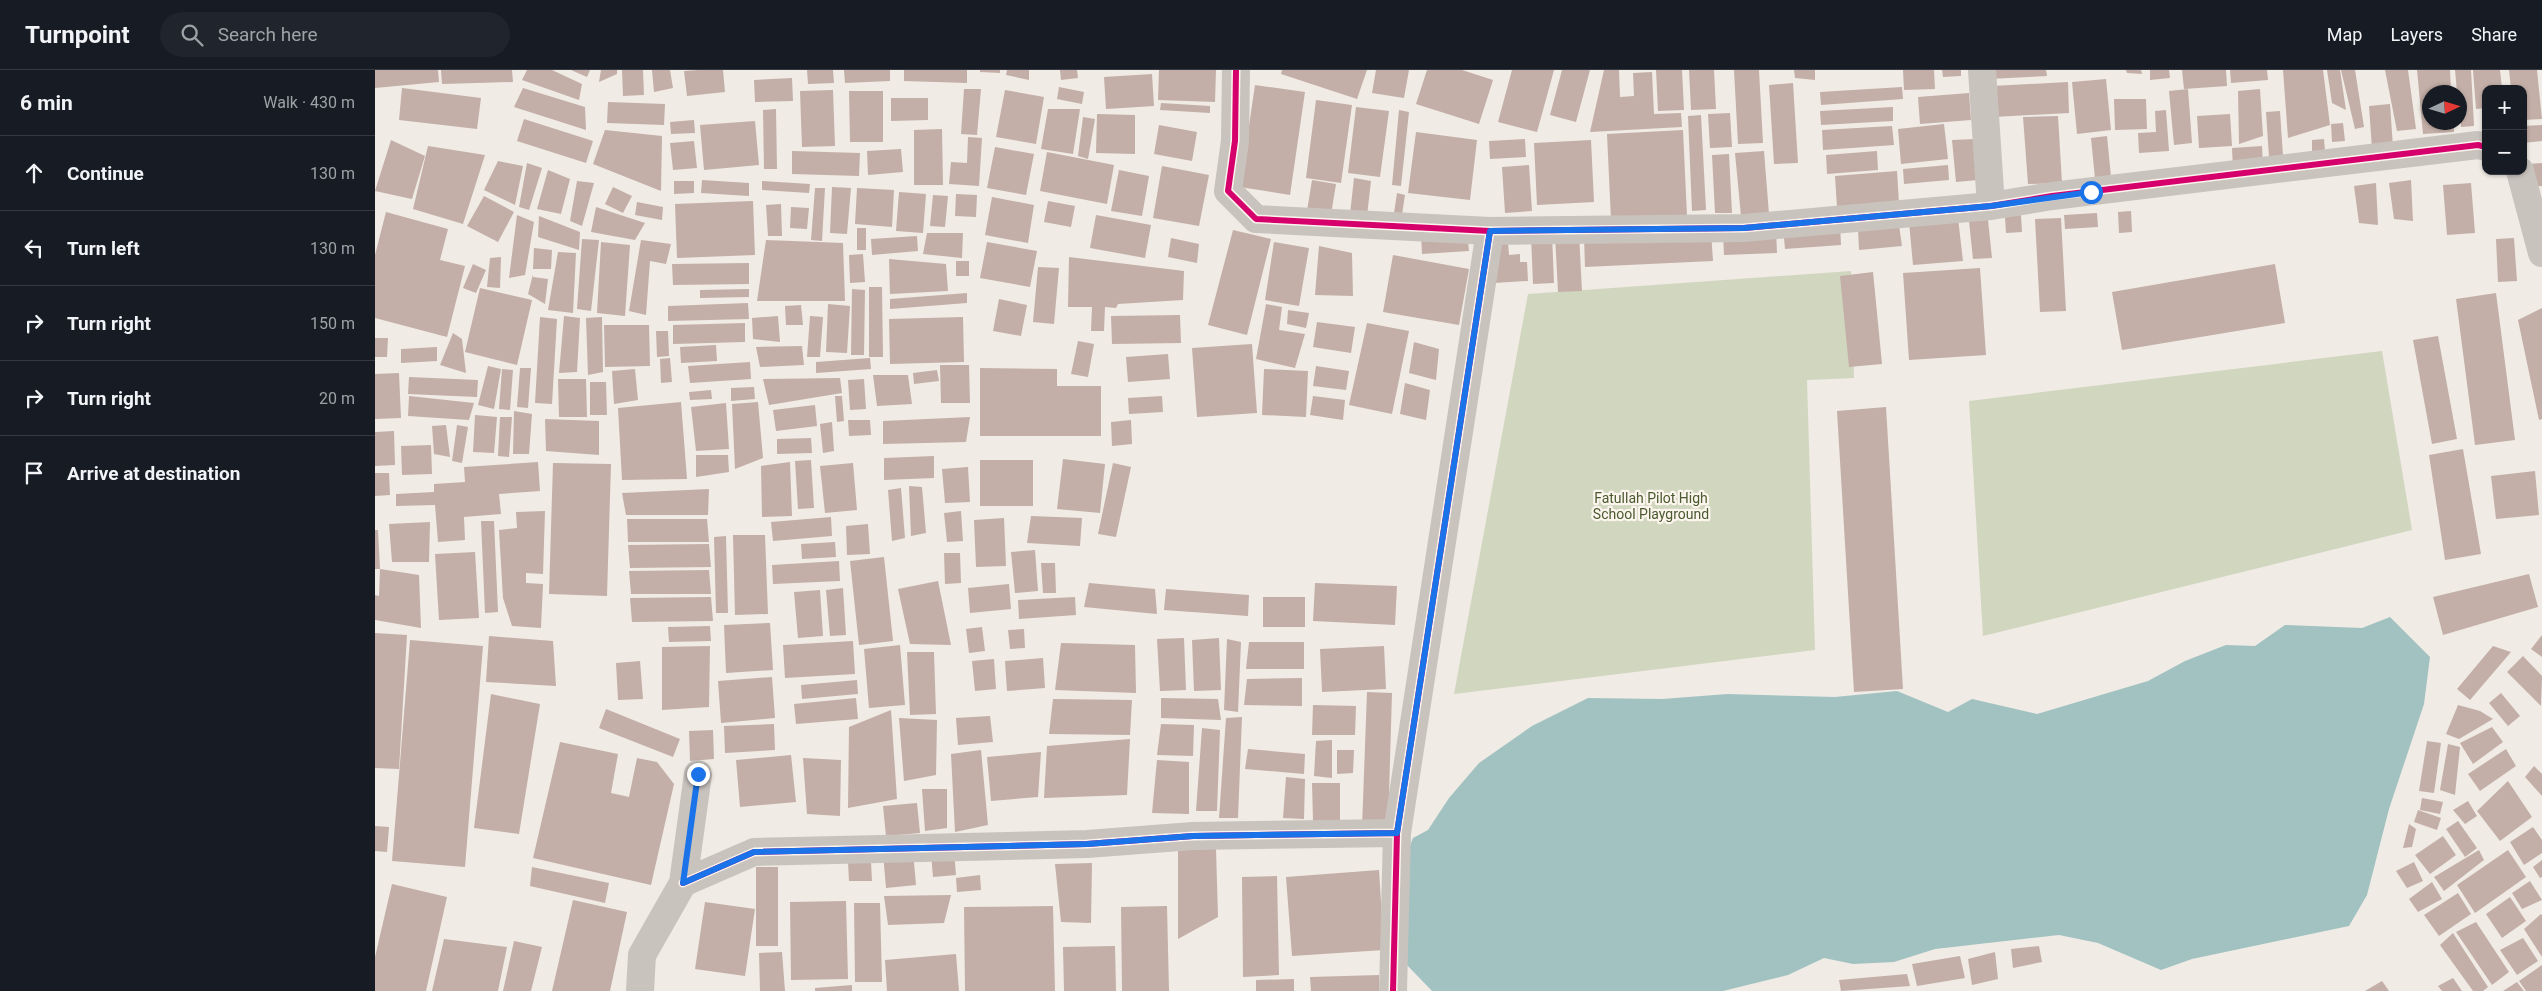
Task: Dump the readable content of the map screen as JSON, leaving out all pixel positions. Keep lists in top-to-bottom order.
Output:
{
  "parks": ["Fatullah Pilot High School Playground"],
  "north": "right",
  "page": {
    "header": "Turnpoint",
    "search": "Search here",
    "nav": ["Map", "Layers", "Share"],
    "heading": ["6 min", "Walk · 430 m"],
    "map_buttons": ["+", "−"],
    "list": [
      ["Continue", "130 m"],
      ["Turn left", "130 m"],
      ["Turn right", "150 m"],
      ["Turn right", "20 m"],
      "Arrive at destination"
    ]
  }
}
